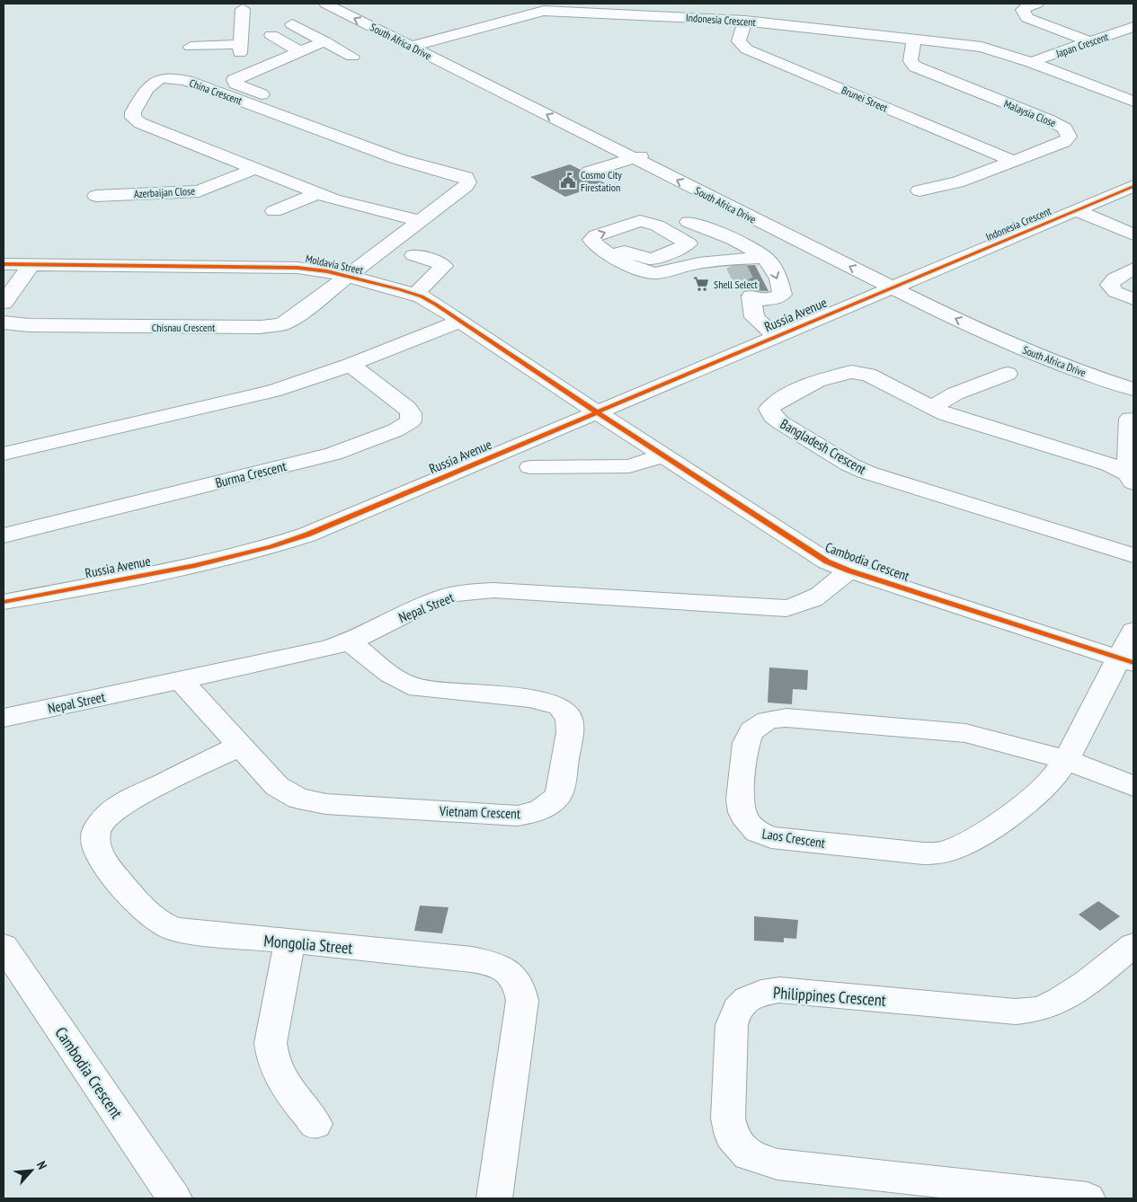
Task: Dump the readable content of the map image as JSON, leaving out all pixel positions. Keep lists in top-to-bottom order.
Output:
{
  "streets": {
    "street": [
      "Indonesia Crescent",
      "South Africa Drive",
      "Japan Crescent",
      "China Crescent",
      "Brunei Street",
      "Malaysia Close",
      "Azerbaijan Close",
      "Moldavia Street",
      "Russia Avenue",
      "Chisnau Crescent",
      "Bangladesh Crescent",
      "Burma Crescent",
      "Cambodia Crescent",
      "Nepal Street",
      "Vietnam Crescent",
      "Laos Crescent",
      "Mongolia Street",
      "Philippines Crescent"
    ]
  },
  "crossings": [
    ["Indonesia Crescent", "South Africa Drive"],
    ["Indonesia Crescent", "Japan Crescent"],
    ["Indonesia Crescent", "Brunei Street"],
    ["Indonesia Crescent", "Malaysia Close"],
    ["Indonesia Crescent", "Russia Avenue"],
    ["South Africa Drive", "Russia Avenue"],
    ["China Crescent", "Azerbaijan Close"],
    ["China Crescent", "Moldavia Street"],
    ["China Crescent", "Chisnau Crescent"],
    ["Brunei Street", "Malaysia Close"],
    ["Moldavia Street", "Russia Avenue"],
    ["Moldavia Street", "Chisnau Crescent"],
    ["Moldavia Street", "Cambodia Crescent"],
    ["Russia Avenue", "Cambodia Crescent"],
    ["Cambodia Crescent", "Nepal Street"],
    ["Cambodia Crescent", "Laos Crescent"],
    ["Nepal Street", "Vietnam Crescent"],
    ["Vietnam Crescent", "Mongolia Street"]
  ],
  "places": {
    "public building": ["Cosmo City Firestation"],
    "supermarket": ["Shell Select"]
  },
  "north": "top right"
}
